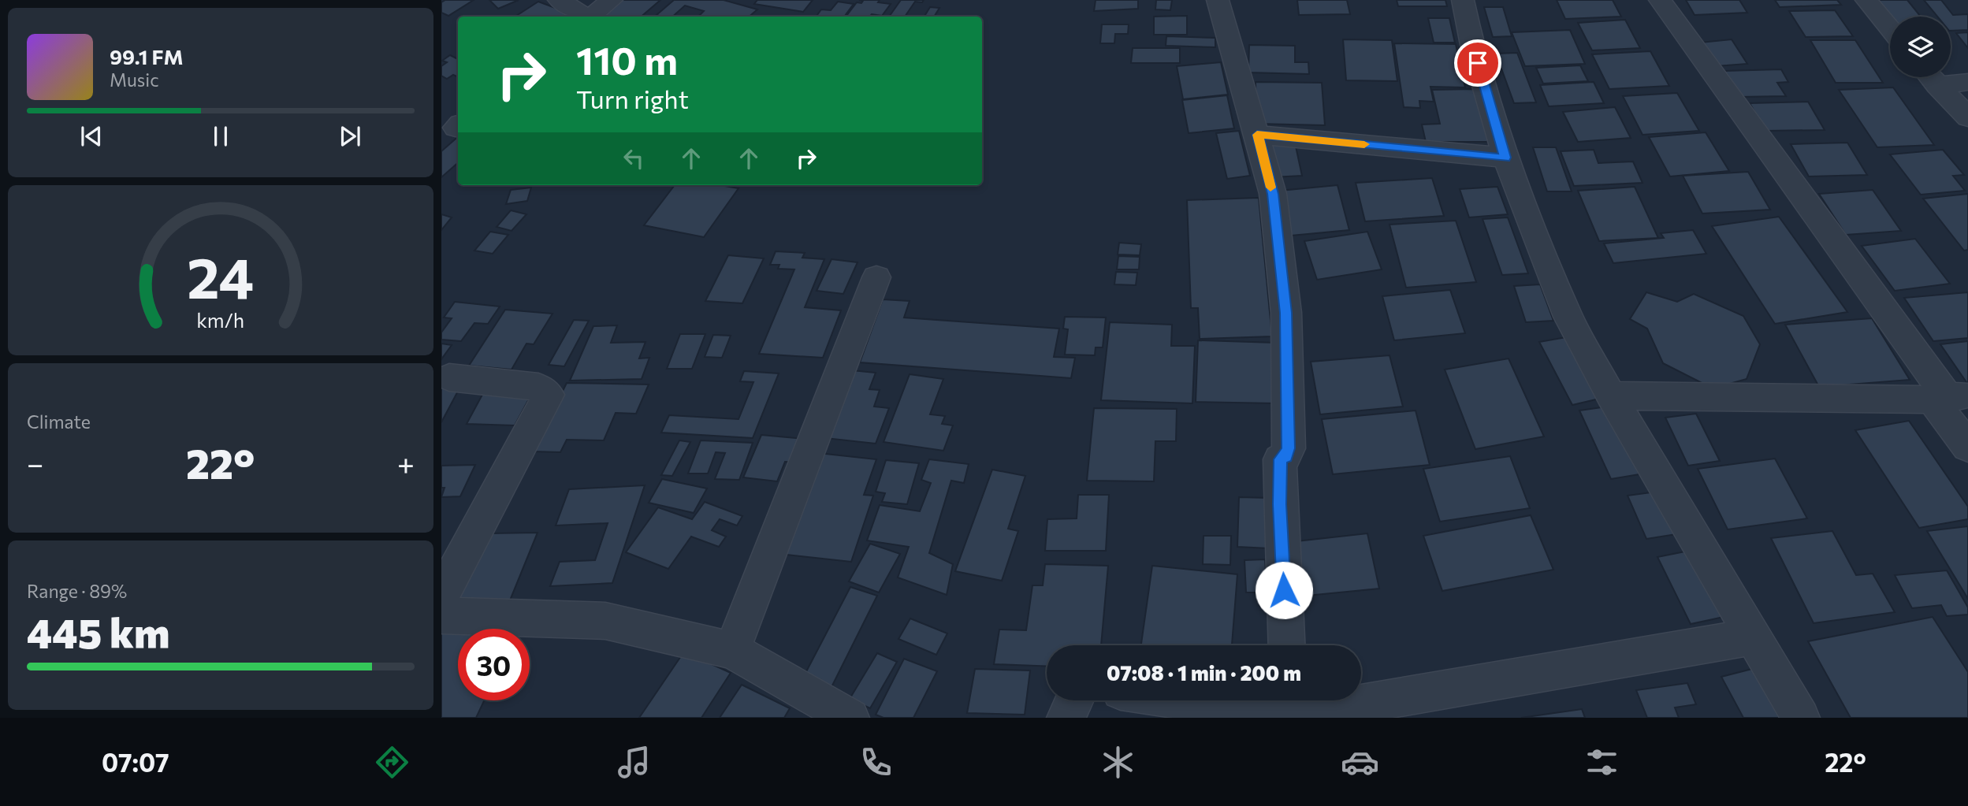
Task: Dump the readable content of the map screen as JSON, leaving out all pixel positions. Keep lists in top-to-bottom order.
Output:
{
  "page": {
    "turn": ["110 m", "Turn right"],
    "song": ["99.1 FM", "Music"],
    "tile": [
      "Climate",
      ["Range · 89%", "445 km"]
    ],
    "heat": ["−", "22°", "+"],
    "limit": "30",
    "trip": "07:08 · 1 min · 200 m",
    "tabs": ["07:07", "22°"],
    "gauge": ["24", "km/h"]
  }
}
